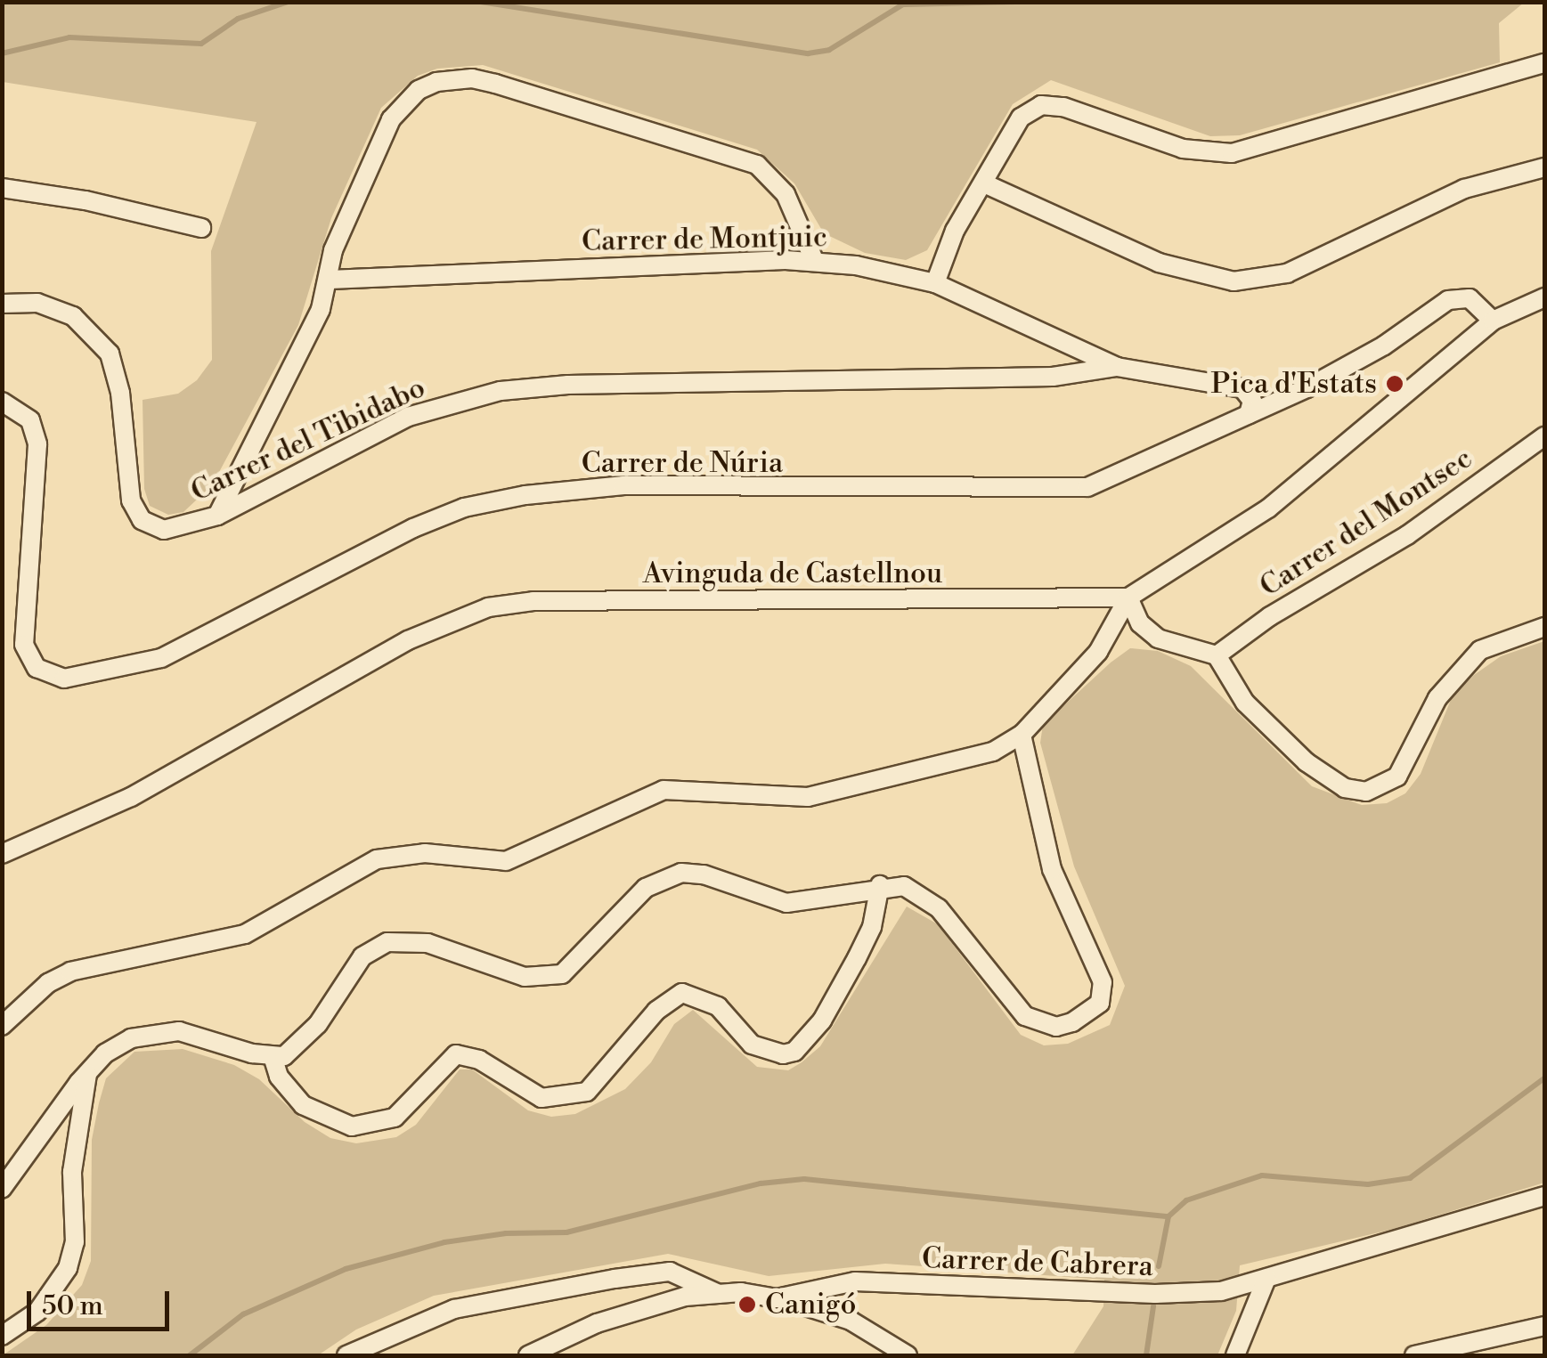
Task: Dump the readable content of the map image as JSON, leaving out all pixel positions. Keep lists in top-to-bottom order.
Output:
{
  "streets": {
    "street": [
      "Carrer de Montjuic",
      "Carrer del Tibidabo",
      "Carrer de Núria",
      "Carrer del Montsec",
      "Avinguda de Castellnou",
      "Carrer de Cabrera"
    ]
  },
  "crossings": [
    ["Carrer de Montjuic", "Carrer del Tibidabo"],
    ["Carrer de Montjuic", "Carrer de Núria"],
    ["Carrer de Núria", "Avinguda de Castellnou"]
  ],
  "places": ["Pica d'Estats", "Canigó"],
  "scale_bar": "50 m"
}
